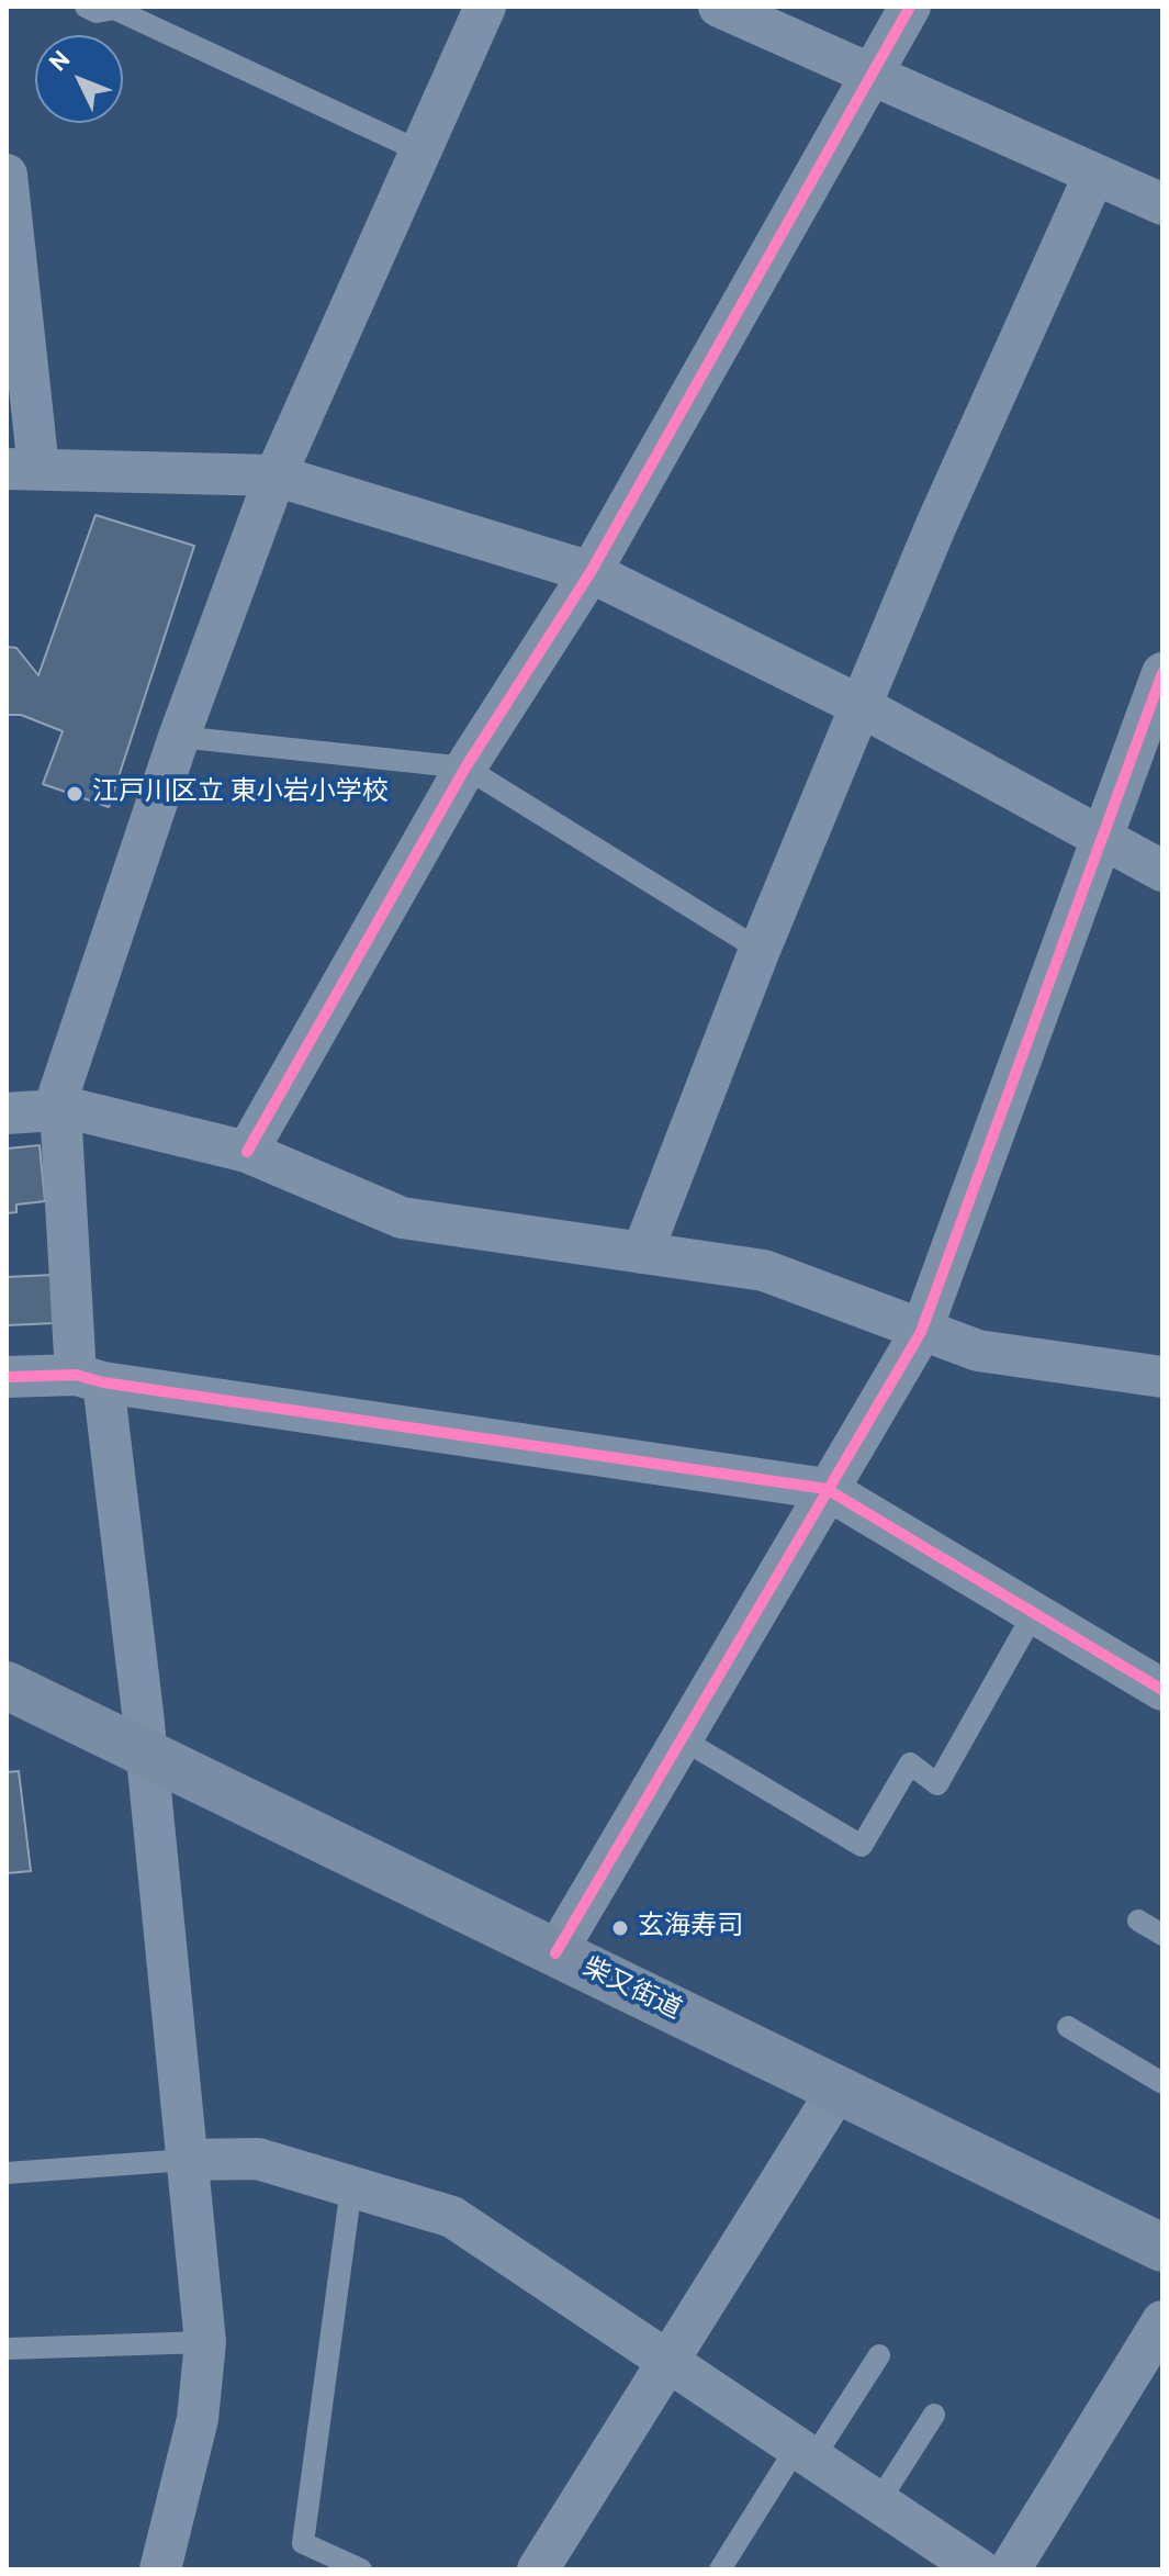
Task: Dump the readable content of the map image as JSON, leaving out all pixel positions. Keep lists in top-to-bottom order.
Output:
{
  "streets": {
    "main road": ["柴又街道"]
  },
  "places": ["江戸川区立 東小岩小学校", "玄海寿司"],
  "north": "top left"
}
